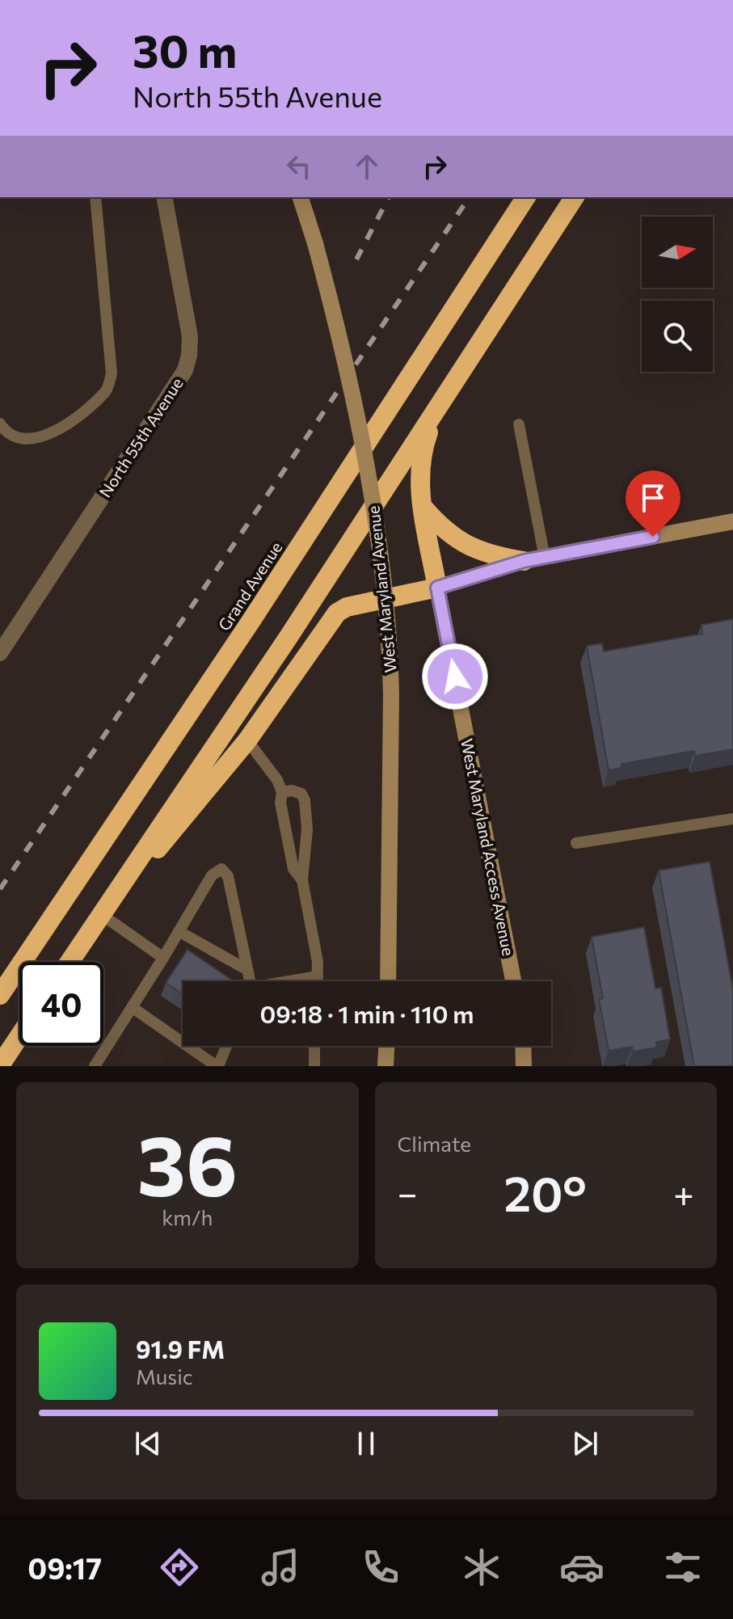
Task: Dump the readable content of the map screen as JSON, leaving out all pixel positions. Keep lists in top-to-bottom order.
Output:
{
  "streets": {
    "highway": ["Grand Avenue"],
    "street": ["North 55th Avenue", "West Maryland Avenue", "West Maryland Access Avenue"]
  },
  "north": "right",
  "page": {
    "turn": ["30 m", "North 55th Avenue"],
    "limit": "40",
    "trip": "09:18 · 1 min · 110 m",
    "tile": [
      ["36", "km/h"],
      "Climate"
    ],
    "heat": ["−", "20°", "+"],
    "song": ["91.9 FM", "Music"],
    "tabs": "09:17"
  }
}
